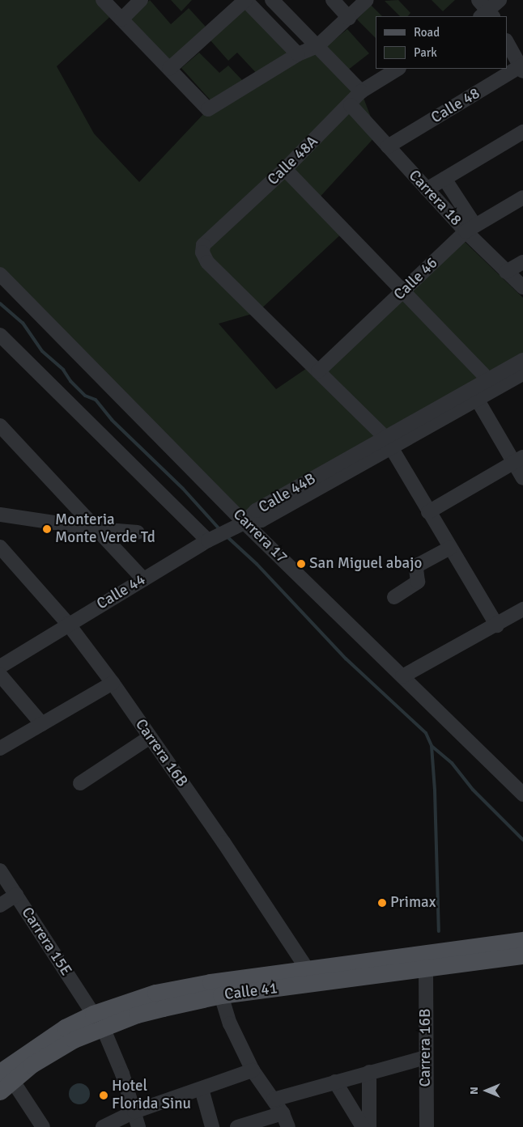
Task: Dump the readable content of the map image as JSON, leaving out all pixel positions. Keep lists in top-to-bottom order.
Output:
{
  "streets": {
    "main road": ["Calle 41"],
    "street": [
      "Calle 48",
      "Calle 48A",
      "Carrera 18",
      "Calle 46",
      "Calle 44B",
      "Carrera 17",
      "Calle 44",
      "Carrera 16B",
      "Carrera 15E"
    ]
  },
  "crossings": [
    ["Calle 48", "Carrera 18"],
    ["Calle 48A", "Carrera 18"],
    ["Calle 48A", "Calle 46"],
    ["Carrera 18", "Calle 46"],
    ["Calle 44B", "Carrera 17"],
    ["Calle 44B", "Calle 44"],
    ["Carrera 17", "Calle 44"],
    ["Calle 44", "Carrera 16B"],
    ["Carrera 16B", "Calle 41"],
    ["Carrera 15E", "Calle 41"]
  ],
  "places": [
    "Monteria Monte Verde Td",
    "San Miguel abajo",
    "Primax",
    "Hotel Florida Sinu"
  ],
  "legend": ["Road", "Park"],
  "north": "left"
}
